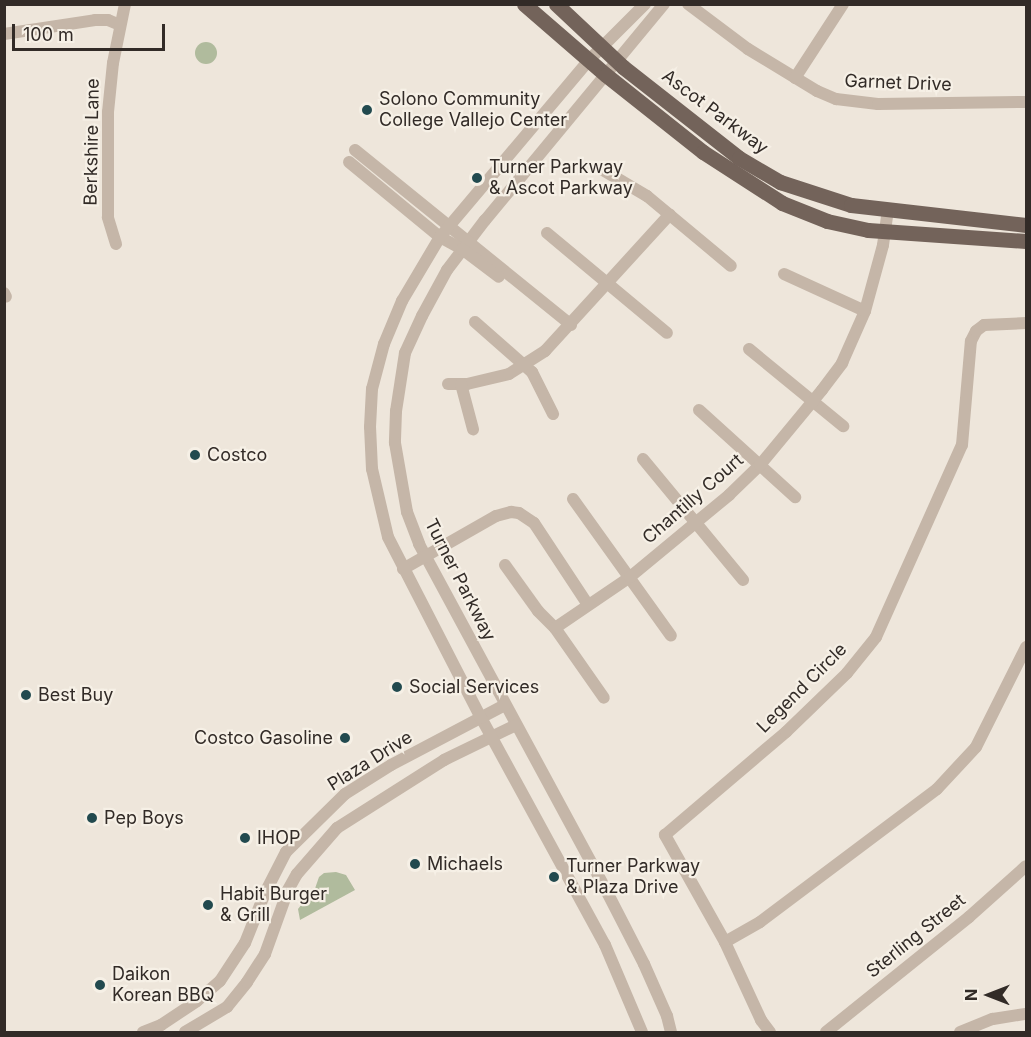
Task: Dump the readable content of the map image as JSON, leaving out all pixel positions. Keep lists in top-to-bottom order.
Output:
{
  "streets": {
    "main road": ["Ascot Parkway"],
    "street": [
      "Garnet Drive",
      "Berkshire Lane",
      "Chantilly Court",
      "Turner Parkway",
      "Legend Circle",
      "Plaza Drive",
      "Sterling Street"
    ]
  },
  "crossings": [
    ["Ascot Parkway", "Chantilly Court"],
    ["Ascot Parkway", "Turner Parkway"],
    ["Turner Parkway", "Plaza Drive"]
  ],
  "places": [
    "Solono Community College Vallejo Center",
    "Turner Parkway & Ascot Parkway",
    "Costco",
    "Social Services",
    "Best Buy",
    "Costco Gasoline",
    "Pep Boys",
    "IHOP",
    "Michaels",
    "Turner Parkway & Plaza Drive",
    "Habit Burger & Grill",
    "Daikon Korean BBQ"
  ],
  "scale_bar": "100 m",
  "north": "left"
}
